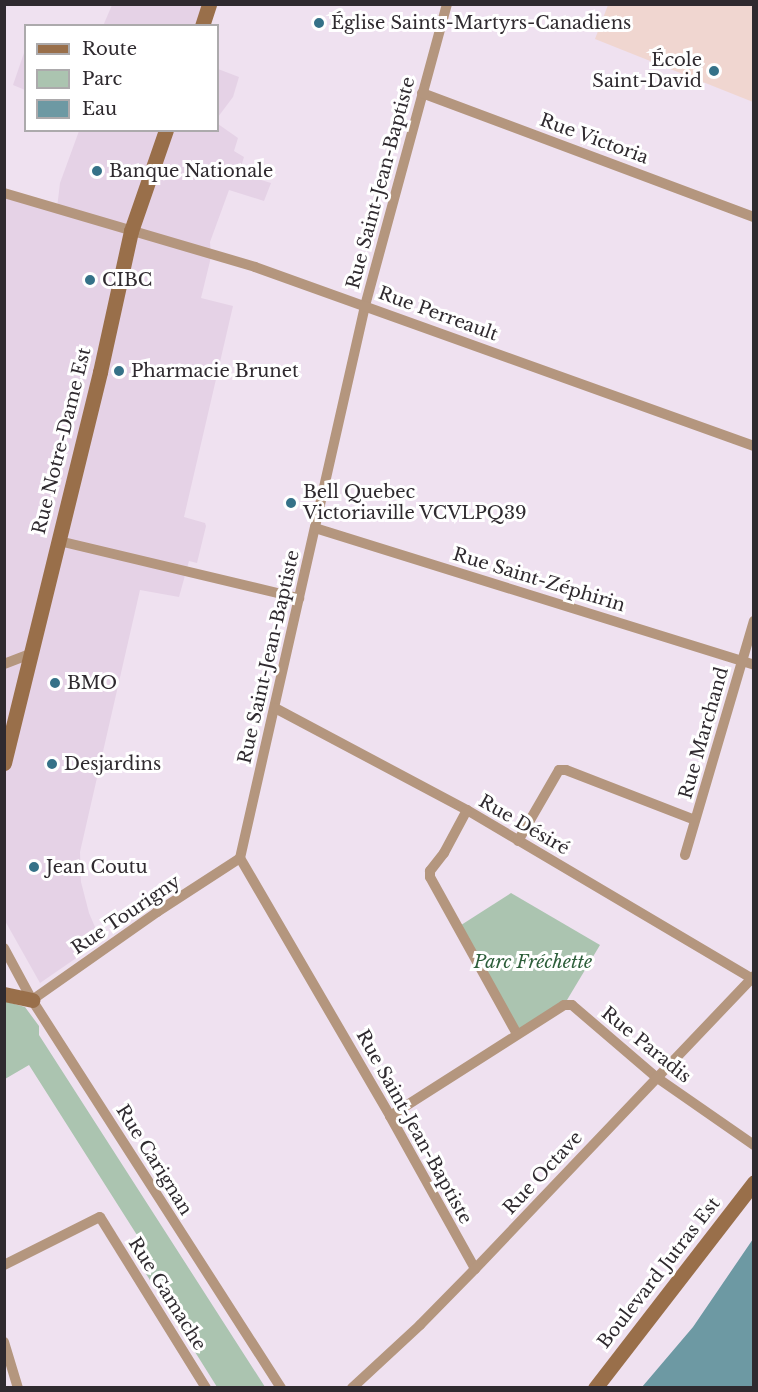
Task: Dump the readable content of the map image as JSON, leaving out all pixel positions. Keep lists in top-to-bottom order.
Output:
{
  "streets": {
    "street": [
      "Rue Victoria",
      "Rue Saint-Jean-Baptiste",
      "Rue Perreault",
      "Rue Notre-Dame Est",
      "Rue Saint-Zéphirin",
      "Rue Marchand",
      "Rue Désiré",
      "Rue Tourigny",
      "Rue Paradis",
      "Rue Carignan",
      "Rue Octave",
      "Boulevard Jutras Est",
      "Rue Gamache"
    ]
  },
  "crossings": [
    ["Rue Victoria", "Rue Saint-Jean-Baptiste"],
    ["Rue Saint-Jean-Baptiste", "Rue Perreault"],
    ["Rue Saint-Jean-Baptiste", "Rue Saint-Zéphirin"],
    ["Rue Saint-Jean-Baptiste", "Rue Désiré"],
    ["Rue Saint-Jean-Baptiste", "Rue Tourigny"],
    ["Rue Saint-Jean-Baptiste", "Rue Octave"],
    ["Rue Perreault", "Rue Notre-Dame Est"],
    ["Rue Saint-Zéphirin", "Rue Marchand"],
    ["Rue Désiré", "Rue Octave"],
    ["Rue Tourigny", "Rue Carignan"],
    ["Rue Paradis", "Rue Octave"]
  ],
  "parks": ["Parc Fréchette"],
  "places": [
    "Église Saints-Martyrs-Canadiens",
    "École Saint-David",
    "Banque Nationale",
    "CIBC",
    "Pharmacie Brunet",
    "Bell Quebec Victoriaville VCVLPQ39",
    "BMO",
    "Desjardins",
    "Jean Coutu"
  ],
  "legend": ["Route", "Parc", "Eau"]
}
